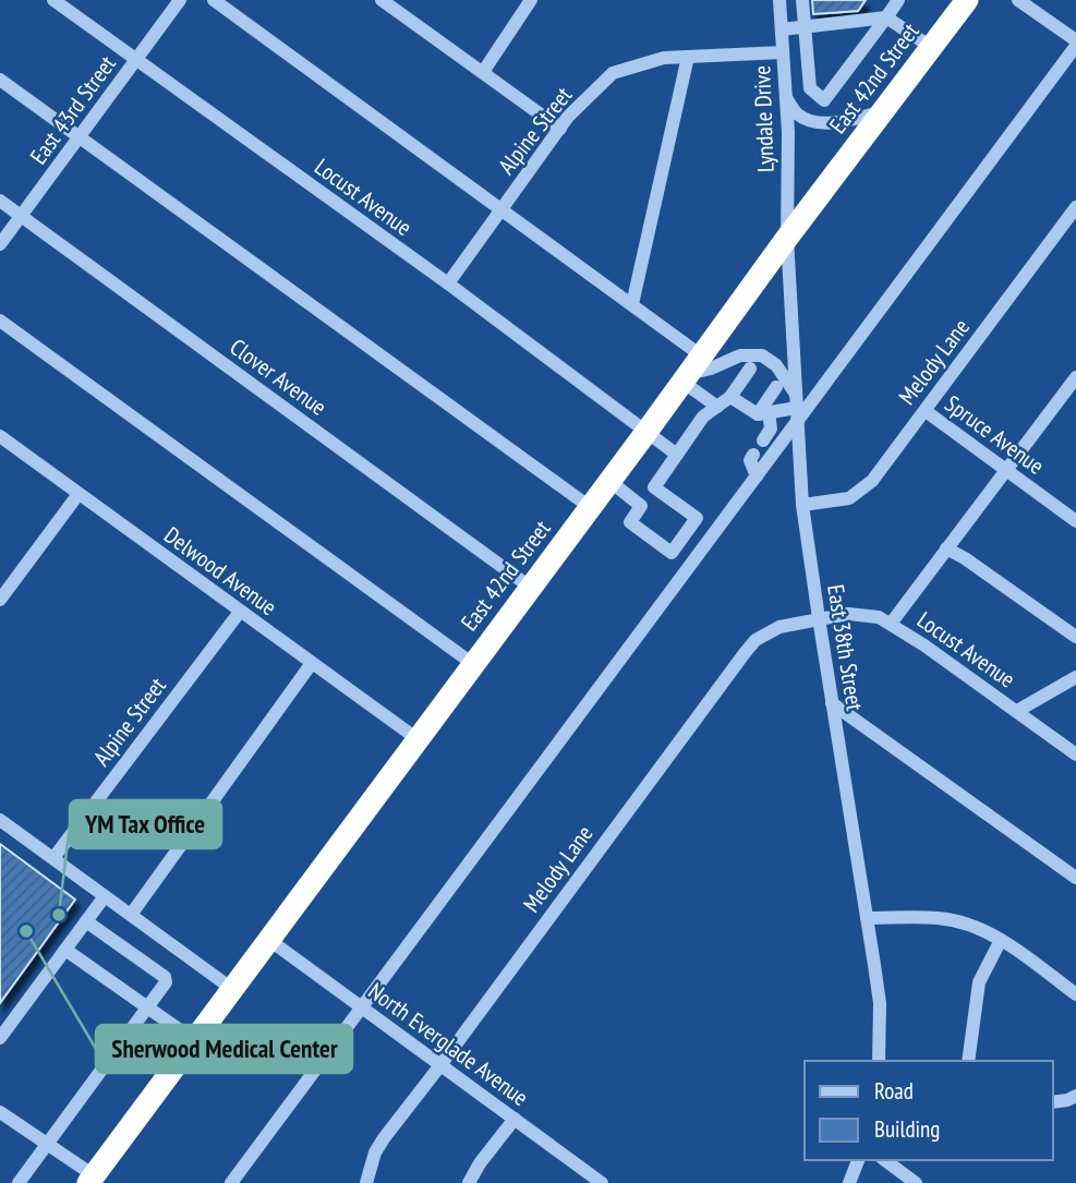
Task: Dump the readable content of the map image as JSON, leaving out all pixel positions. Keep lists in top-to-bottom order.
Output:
{
  "streets": {
    "highway": ["East 42nd Street"],
    "street": [
      "East 43rd Street",
      "Lyndale Drive",
      "Alpine Street",
      "Locust Avenue",
      "Melody Lane",
      "Clover Avenue",
      "Spruce Avenue",
      "Delwood Avenue",
      "East 38th Street",
      "North Everglade Avenue"
    ]
  },
  "crossings": [
    ["East 42nd Street", "Lyndale Drive"],
    ["East 42nd Street", "Locust Avenue"],
    ["East 42nd Street", "Clover Avenue"],
    ["East 42nd Street", "Delwood Avenue"],
    ["East 42nd Street", "East 38th Street"],
    ["East 42nd Street", "North Everglade Avenue"],
    ["East 43rd Street", "Locust Avenue"],
    ["East 43rd Street", "Clover Avenue"],
    ["Lyndale Drive", "Alpine Street"],
    ["Lyndale Drive", "East 38th Street"],
    ["Alpine Street", "Locust Avenue"],
    ["Alpine Street", "Delwood Avenue"],
    ["Locust Avenue", "Melody Lane"],
    ["Locust Avenue", "East 38th Street"],
    ["Melody Lane", "Spruce Avenue"],
    ["Melody Lane", "East 38th Street"],
    ["Melody Lane", "North Everglade Avenue"]
  ],
  "places": ["YM Tax Office", "Sherwood Medical Center"],
  "legend": ["Road", "Building"]
}
